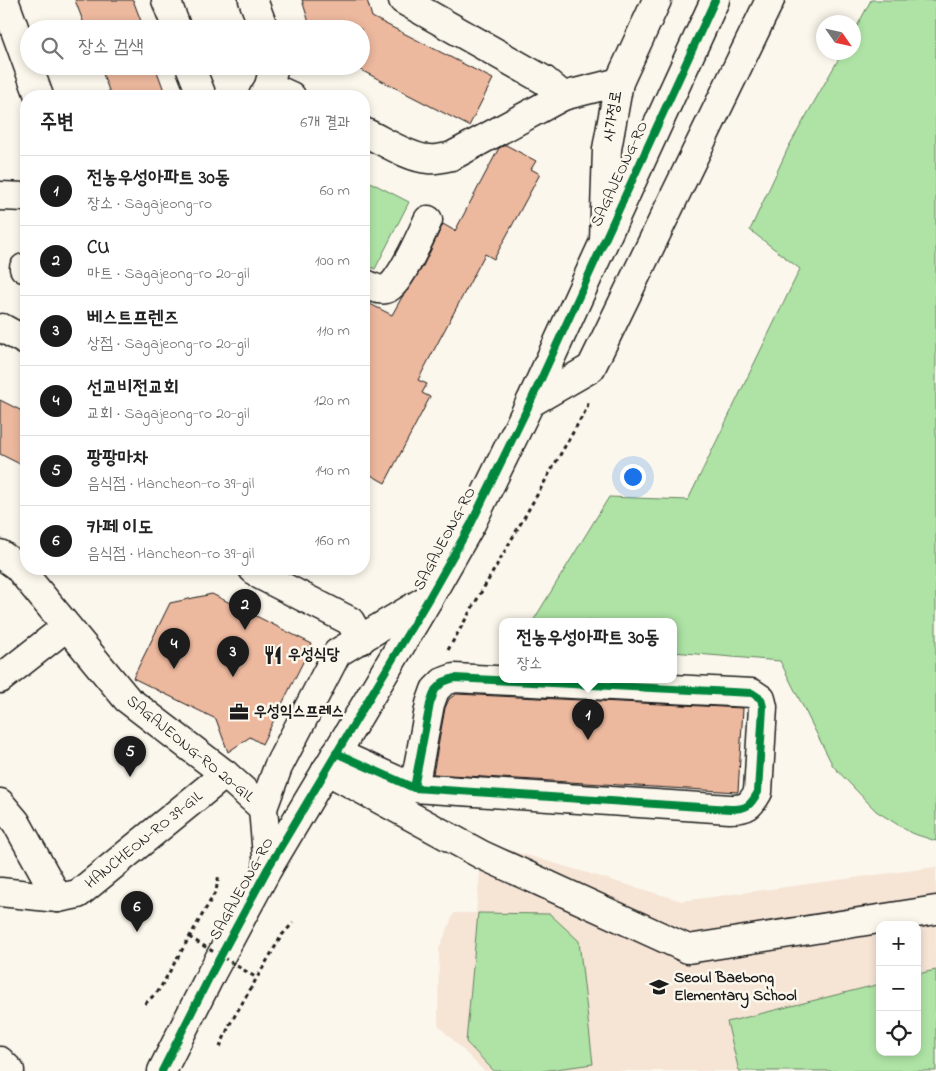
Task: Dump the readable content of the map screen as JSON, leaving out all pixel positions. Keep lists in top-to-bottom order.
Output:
{
  "streets": {
    "street": [
      "사가정로",
      "SAGAJEONG-RO",
      "SAGAJEONG-RO 20-GIL",
      "HANCHEON-RO 39-GIL"
    ]
  },
  "crossings": [
    ["사가정로", "SAGAJEONG-RO"],
    ["SAGAJEONG-RO 20-GIL", "HANCHEON-RO 39-GIL"]
  ],
  "places": {
    "restaurant": ["우성식당"],
    "office": ["우성익스프레스"],
    "school or university": ["Seoul Baebong Elementary School"]
  },
  "north": "bottom right",
  "page": {
    "search": "장소 검색",
    "heading": ["주변", "6개 결과"],
    "list": [
      {
        "mark": "1",
        "name": "전농우성아파트 30동",
        "note": "장소 · Sagajeong-ro",
        "value": "60 m"
      },
      {
        "mark": "2",
        "name": "CU",
        "note": "마트 · Sagajeong-ro 20-gil",
        "value": "100 m"
      },
      {
        "mark": "3",
        "name": "베스트프렌즈",
        "note": "상점 · Sagajeong-ro 20-gil",
        "value": "110 m"
      },
      {
        "mark": "4",
        "name": "선교비전교회",
        "note": "교회 · Sagajeong-ro 20-gil",
        "value": "120 m"
      },
      {
        "mark": "5",
        "name": "팡팡마차",
        "note": "음식점 · Hancheon-ro 39-gil",
        "value": "140 m"
      },
      {
        "mark": "6",
        "name": "카페 이도",
        "note": "음식점 · Hancheon-ro 39-gil",
        "value": "160 m"
      }
    ],
    "pins": [
      "2",
      "4",
      "3",
      "1",
      "5",
      "6"
    ],
    "popup": ["전농우성아파트 30동", "장소"],
    "map_buttons": ["+", "−"]
  }
}
